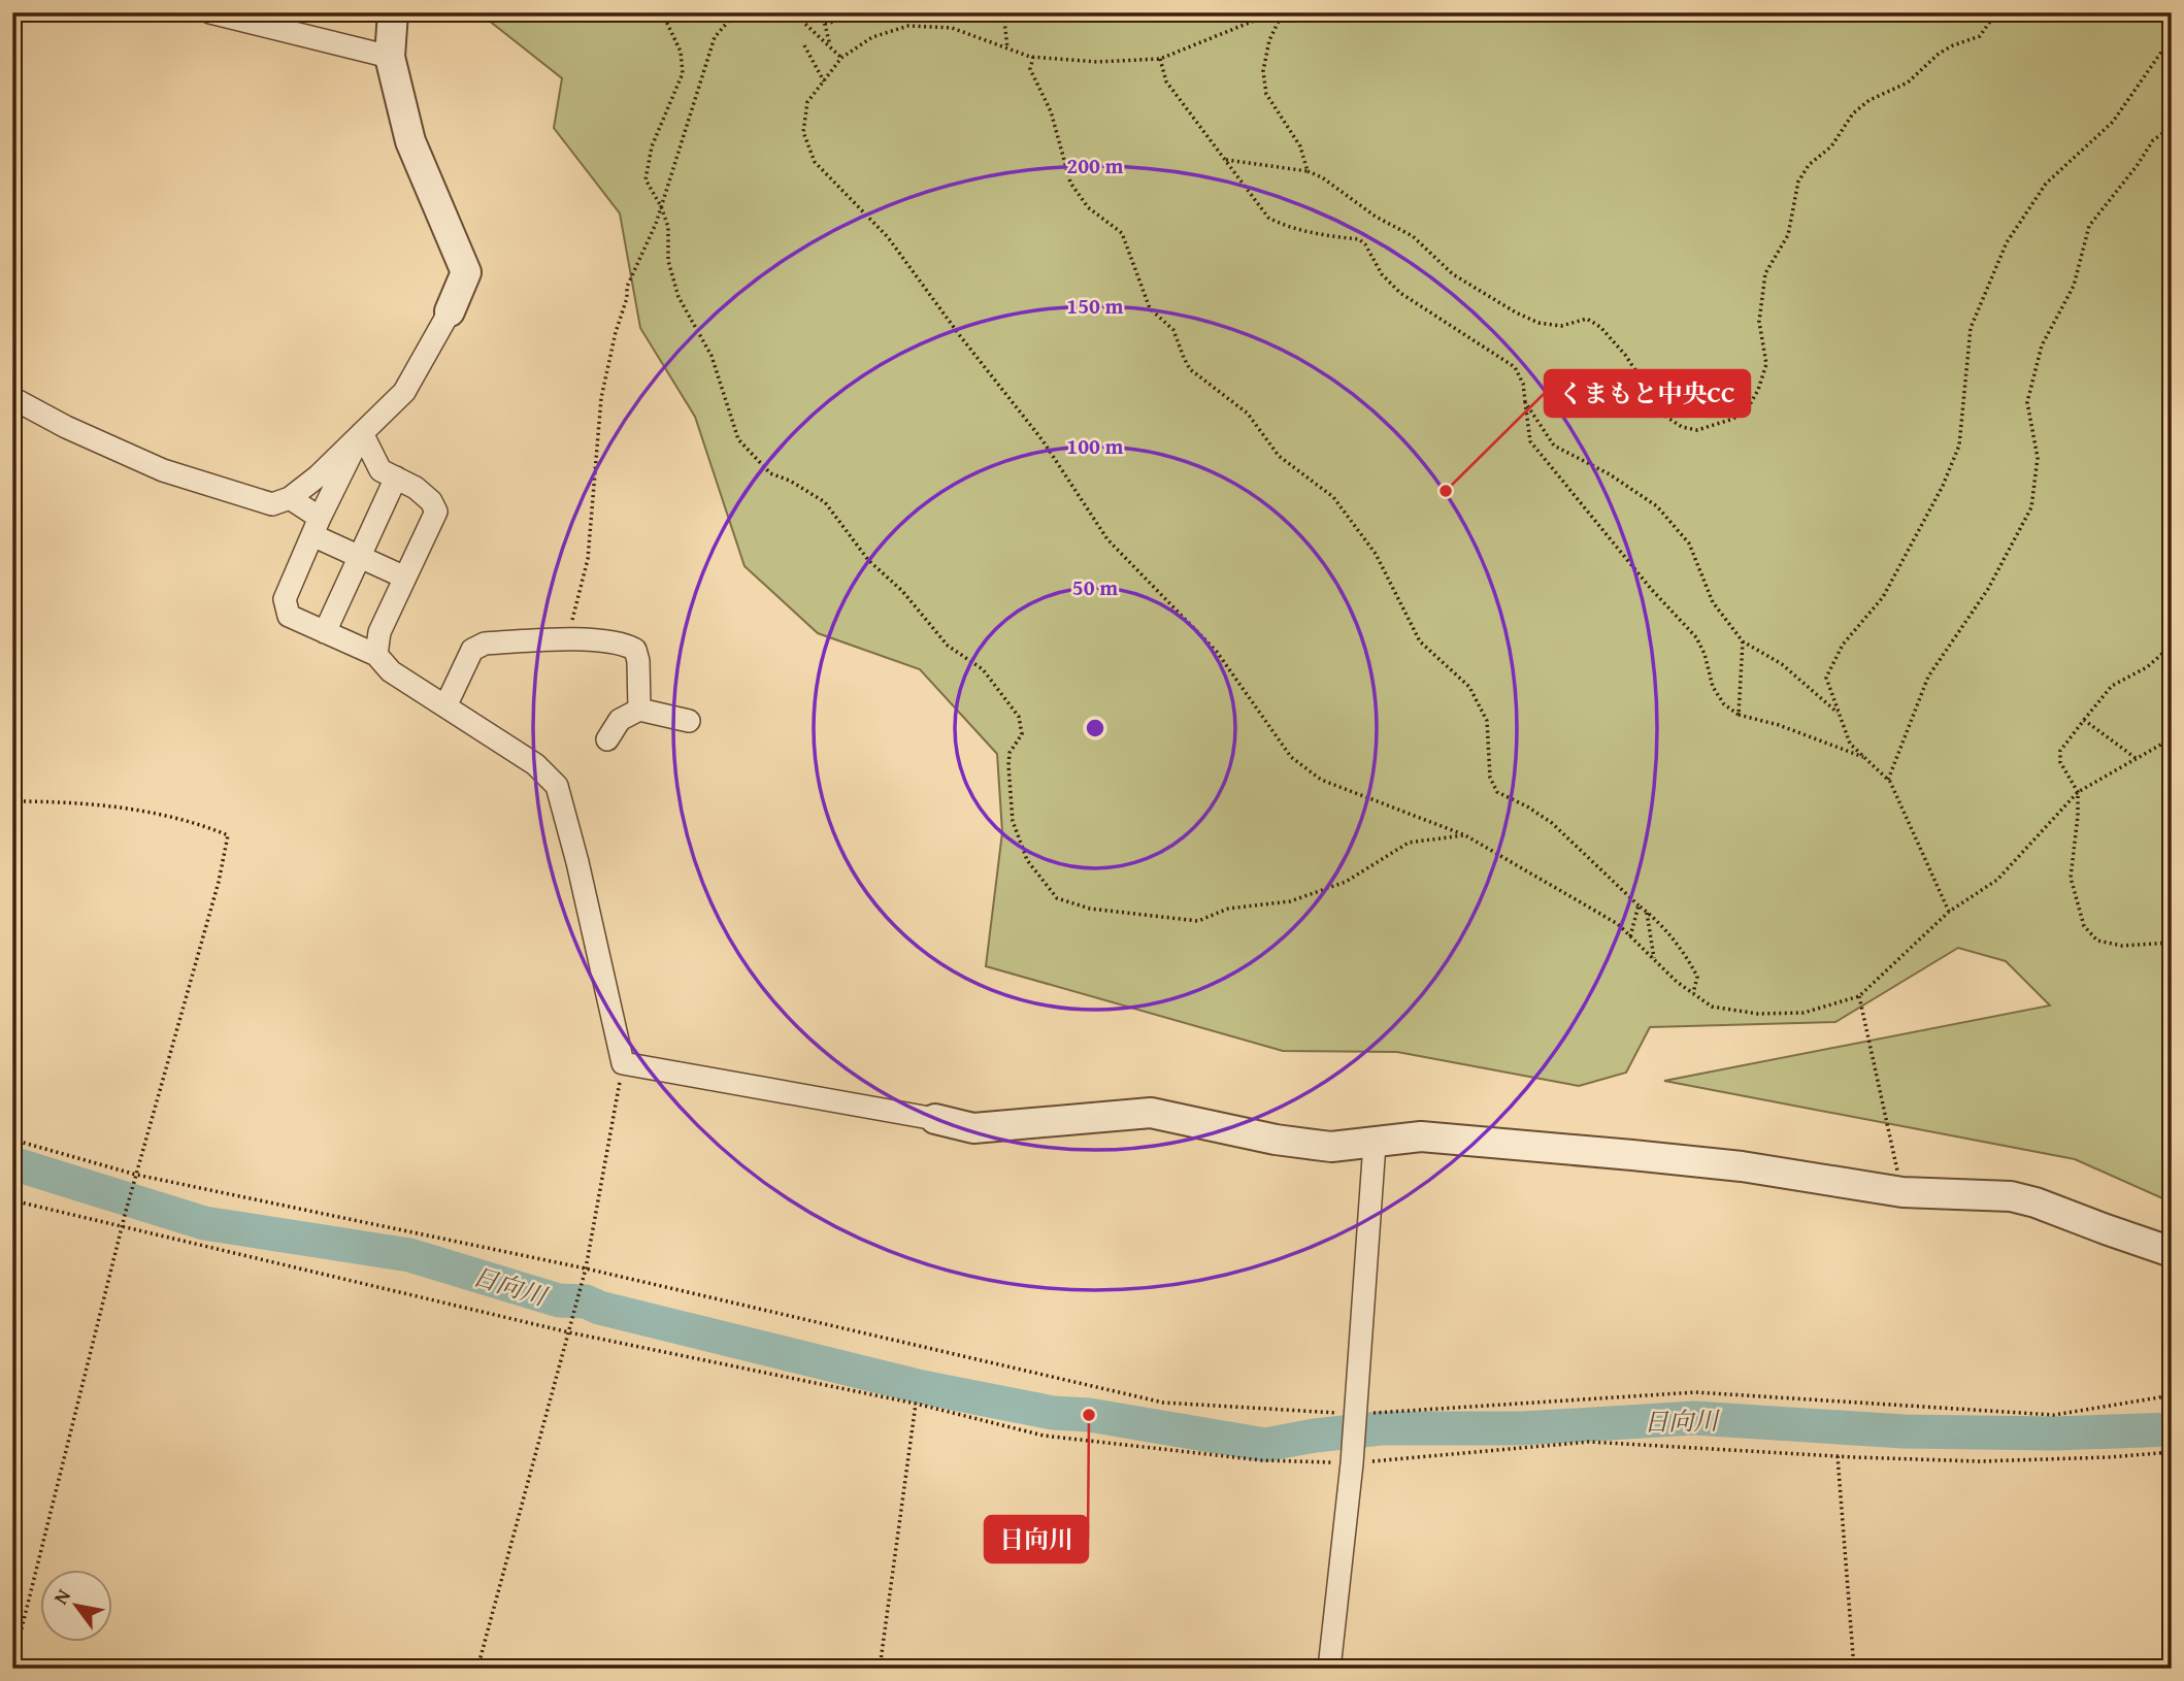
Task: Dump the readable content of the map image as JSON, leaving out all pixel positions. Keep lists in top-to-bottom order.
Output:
{
  "water": ["日向川"],
  "places": ["くまもと中央CC", "日向川"],
  "north": "top left",
  "rings": [
    "200 m",
    "150 m",
    "100 m",
    "50 m"
  ]
}
